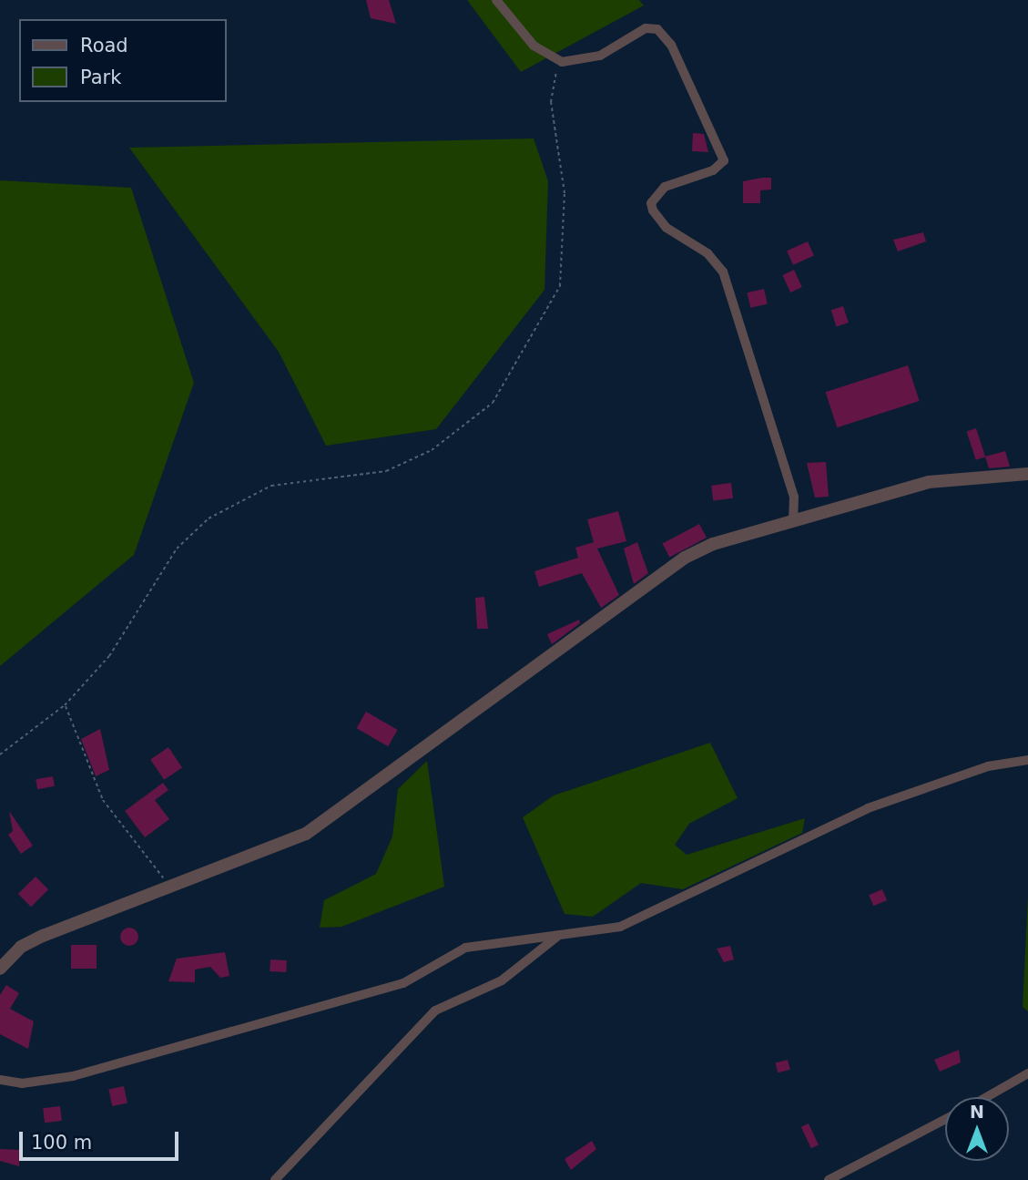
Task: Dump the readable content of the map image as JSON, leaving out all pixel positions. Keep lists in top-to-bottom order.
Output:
{
  "legend": ["Road", "Park"],
  "scale_bar": "100 m",
  "north": "top"
}
